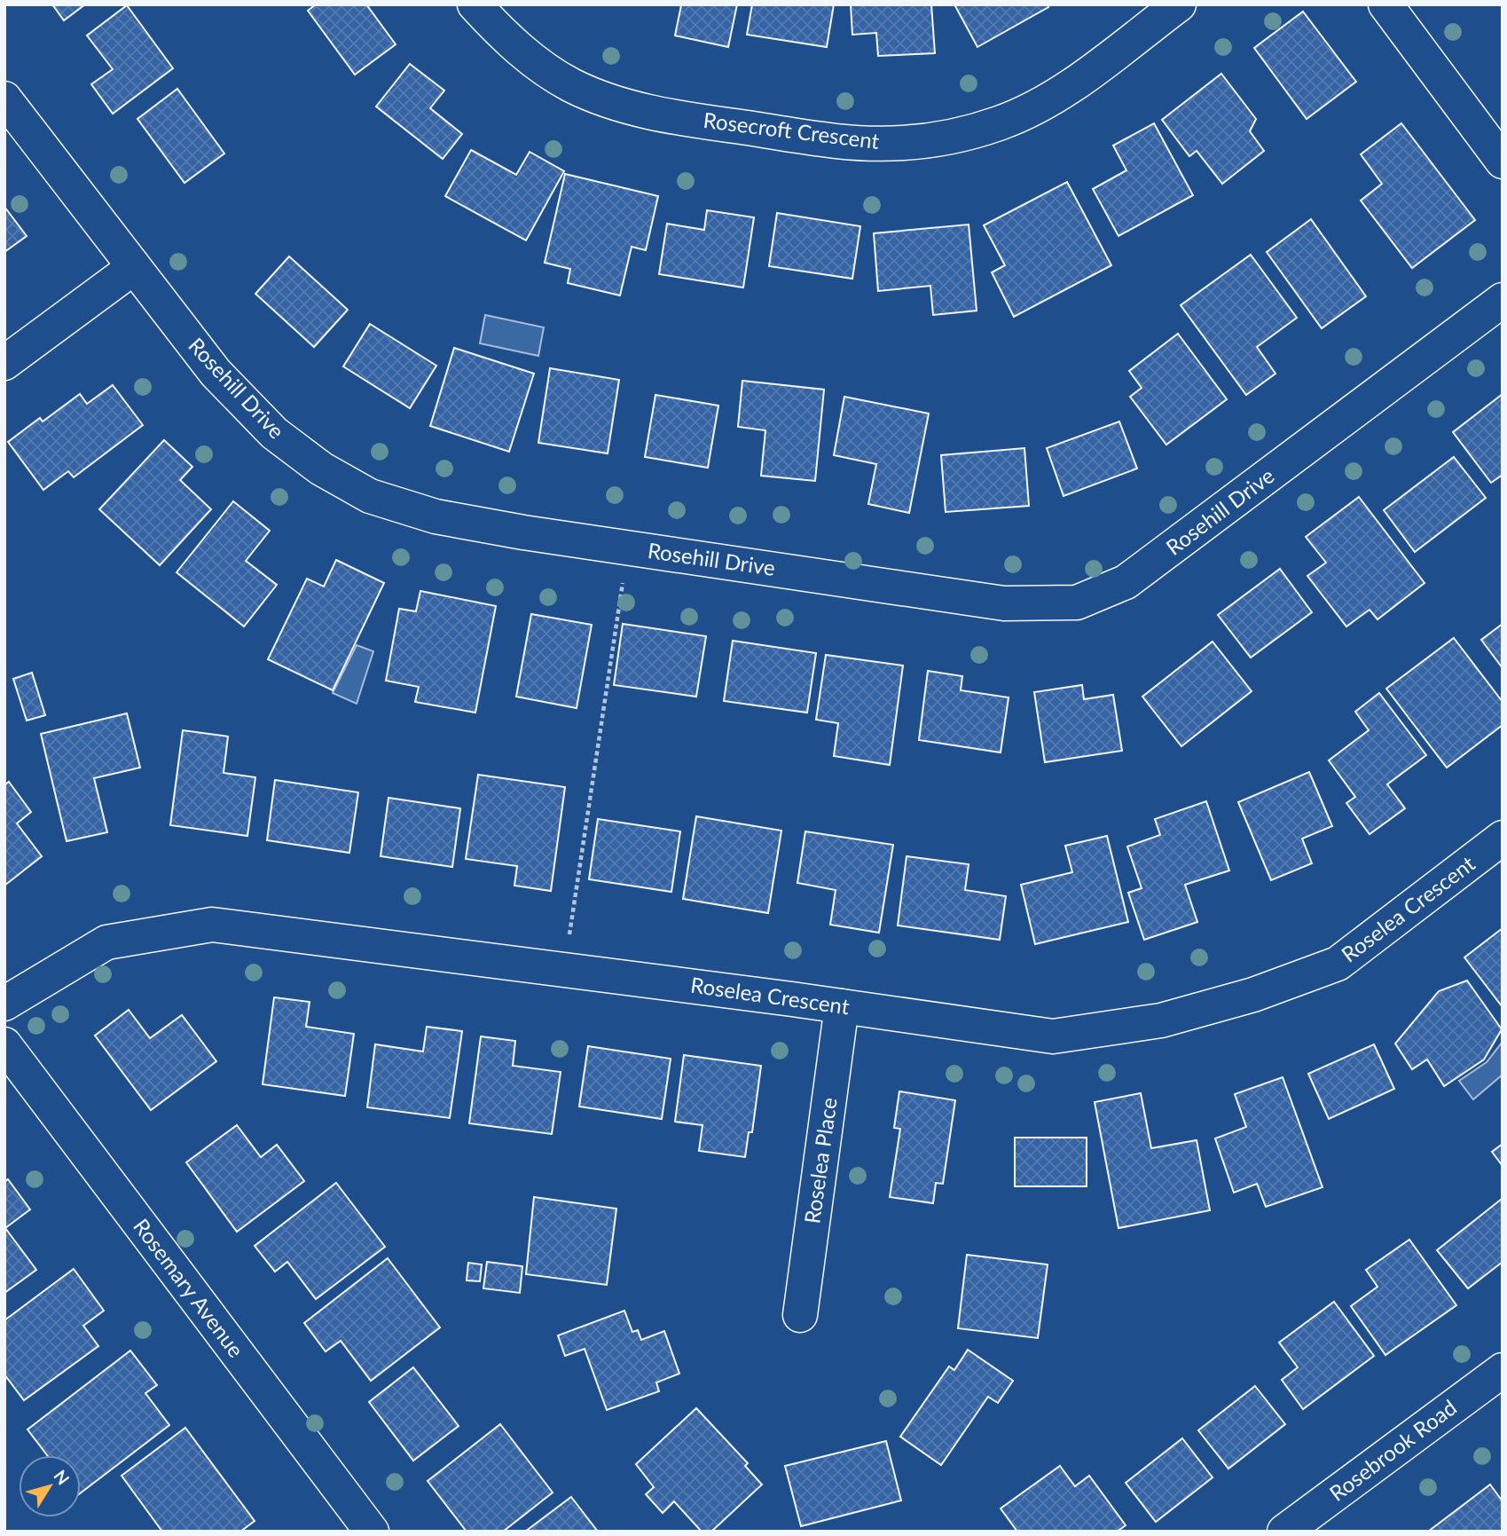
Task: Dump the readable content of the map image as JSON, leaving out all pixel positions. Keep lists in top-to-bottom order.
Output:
{
  "streets": {
    "street": [
      "Rosecroft Crescent",
      "Rosehill Drive",
      "Roselea Crescent",
      "Roselea Place",
      "Rosemary Avenue",
      "Rosebrook Road"
    ]
  },
  "crossings": [
    ["Roselea Crescent", "Roselea Place"]
  ],
  "north": "top right"
}
